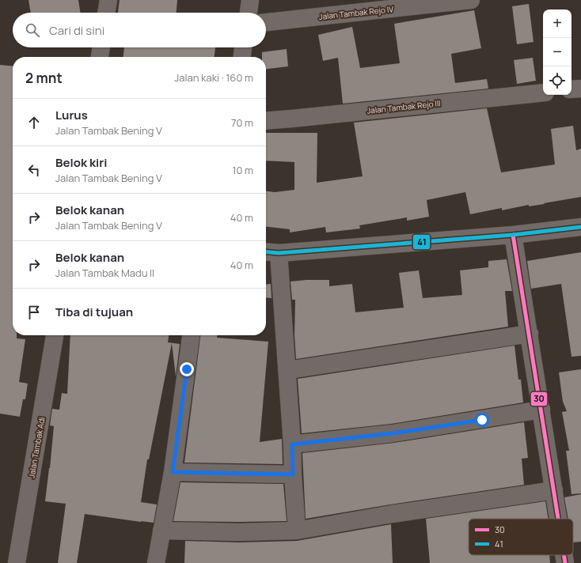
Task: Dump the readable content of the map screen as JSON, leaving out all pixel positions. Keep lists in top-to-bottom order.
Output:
{
  "streets": {
    "street": ["Jalan Tambak Rejo IV", "Jalan Tambak Rejo III", "Jalan Tambak Adi"]
  },
  "lines": ["transit line 41", "transit line 30"],
  "legend": ["30", "41"],
  "page": {
    "map_buttons": ["+", "−"],
    "search": "Cari di sini",
    "heading": ["2 mnt", "Jalan kaki · 160 m"],
    "list": [
      ["Lurus", "Jalan Tambak Bening V", "70 m"],
      ["Belok kiri", "Jalan Tambak Bening V", "10 m"],
      ["Belok kanan", "Jalan Tambak Bening V", "40 m"],
      ["Belok kanan", "Jalan Tambak Madu II", "40 m"],
      "Tiba di tujuan"
    ]
  }
}
